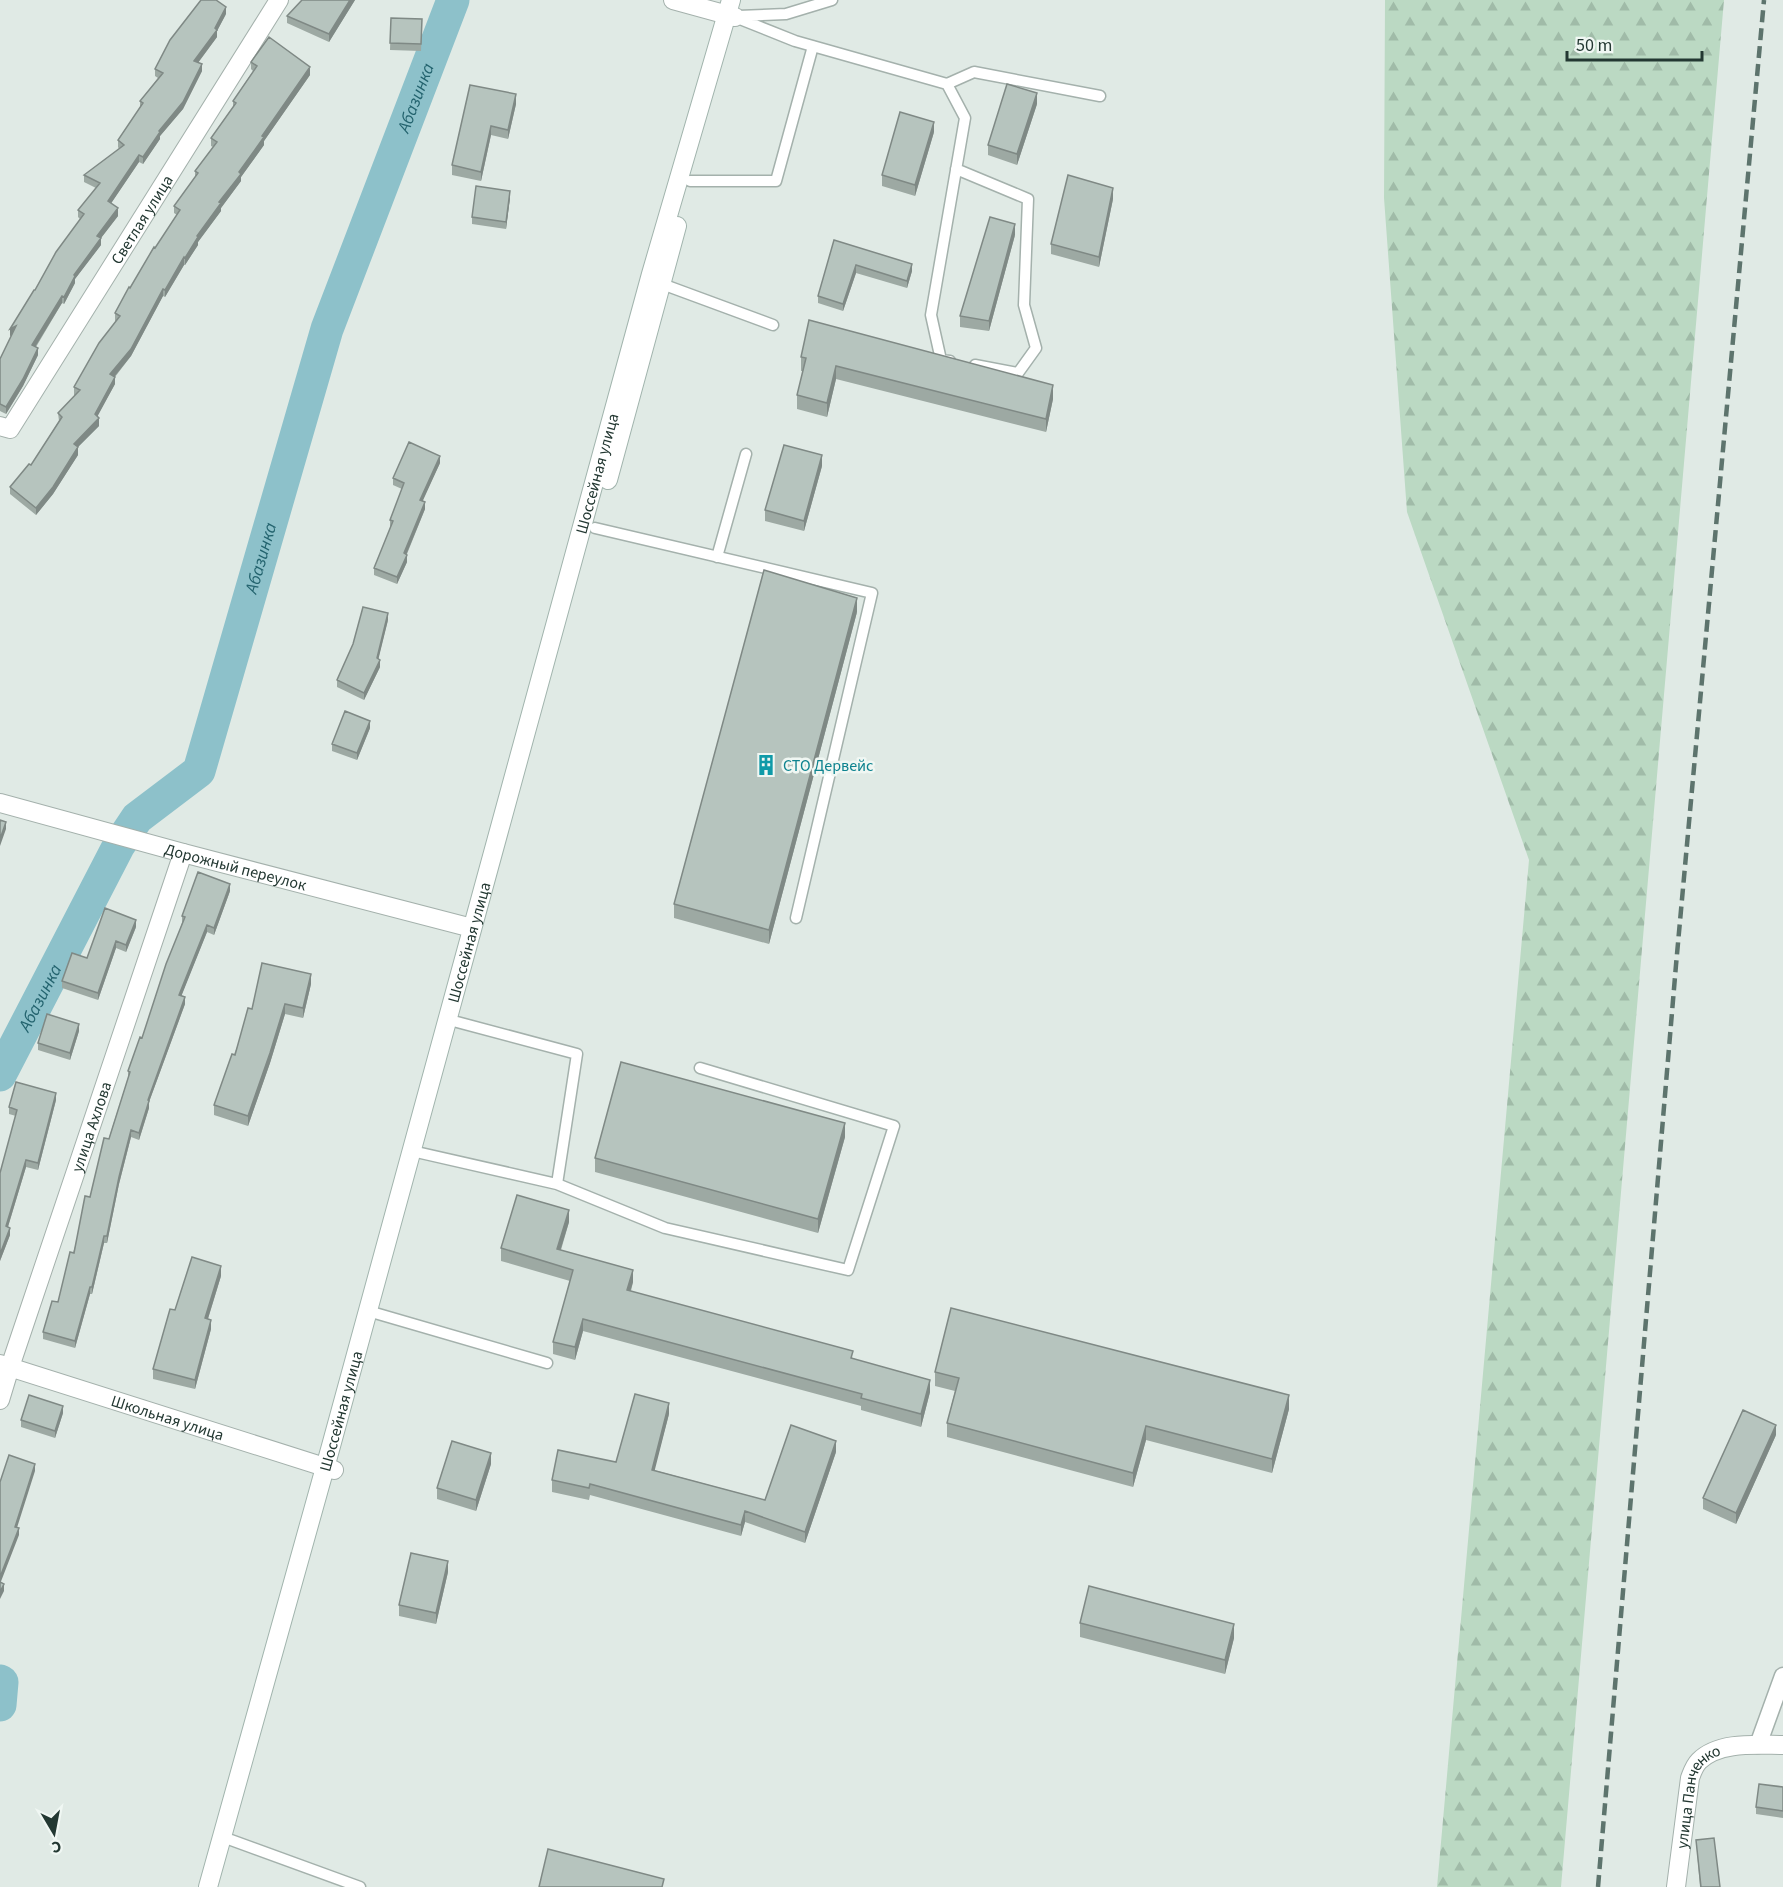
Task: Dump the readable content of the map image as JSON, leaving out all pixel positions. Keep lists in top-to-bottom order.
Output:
{
  "streets": {
    "main road": [
      "Светлая улица",
      "Шоссейная улица",
      "Дорожный переулок",
      "улица Ахлова",
      "Школьная улица",
      "улица Панченко"
    ]
  },
  "crossings": [
    ["Шоссейная улица", "Дорожный переулок"],
    ["Шоссейная улица", "Школьная улица"],
    ["Дорожный переулок", "улица Ахлова"],
    ["улица Ахлова", "Школьная улица"]
  ],
  "water": ["Абазинка"],
  "places": {
    "building": ["СТО Дервейс"]
  },
  "scale_bar": "50 m",
  "north": "bottom"
}
